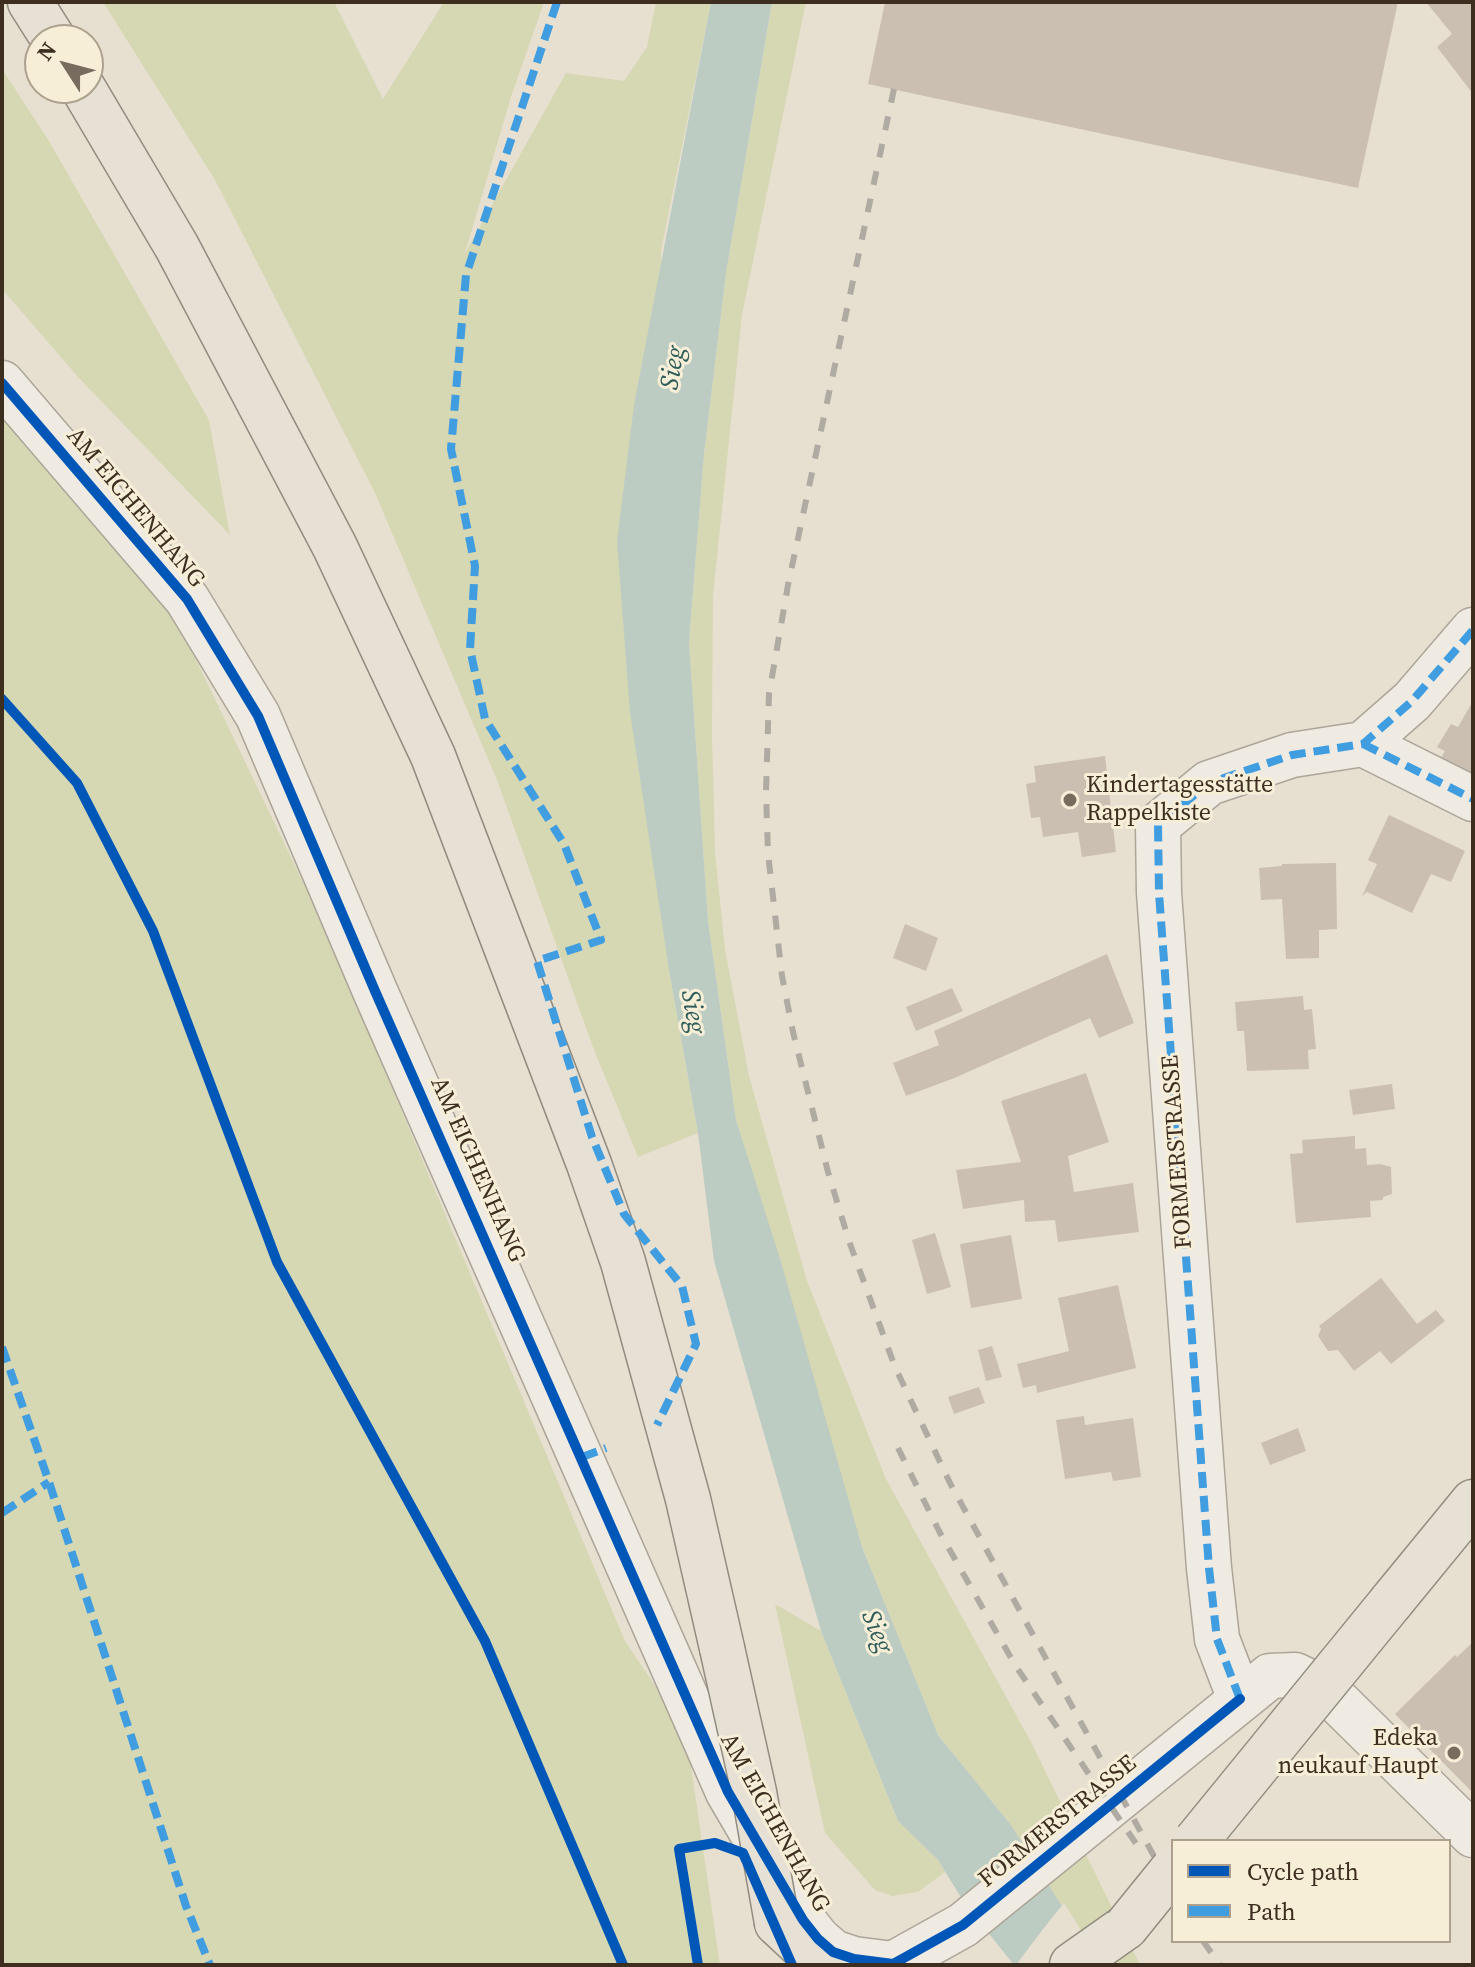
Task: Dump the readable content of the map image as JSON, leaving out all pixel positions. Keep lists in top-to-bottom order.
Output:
{
  "streets": {
    "street": ["AM EICHENHANG", "FORMERSTRASSE"]
  },
  "crossings": [
    ["AM EICHENHANG", "FORMERSTRASSE"]
  ],
  "water": ["Sieg"],
  "places": ["Kindertagesstätte Rappelkiste", "Edeka neukauf Haupt"],
  "legend": ["Cycle path", "Path"],
  "north": "top left"
}
